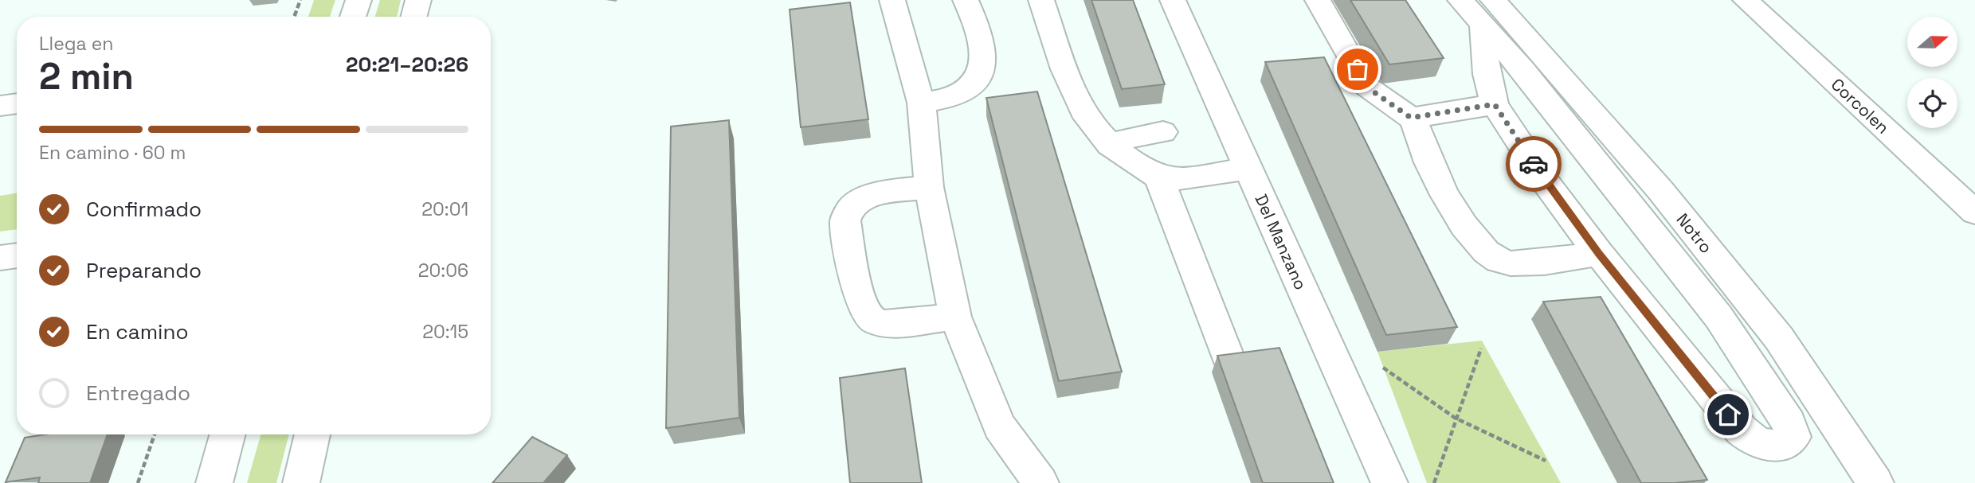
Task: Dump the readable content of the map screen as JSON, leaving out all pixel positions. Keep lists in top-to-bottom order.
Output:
{
  "streets": {
    "street": ["Corcolen", "Notro", "Del Manzano"]
  },
  "north": "right",
  "page": {
    "heading": ["2 min", "Llega en", "20:21–20:26"],
    "bar": "En camino · 60 m",
    "list": [
      ["Confirmado", "20:01"],
      ["Preparando", "20:06"],
      ["En camino", "20:15"],
      "Entregado"
    ]
  }
}
